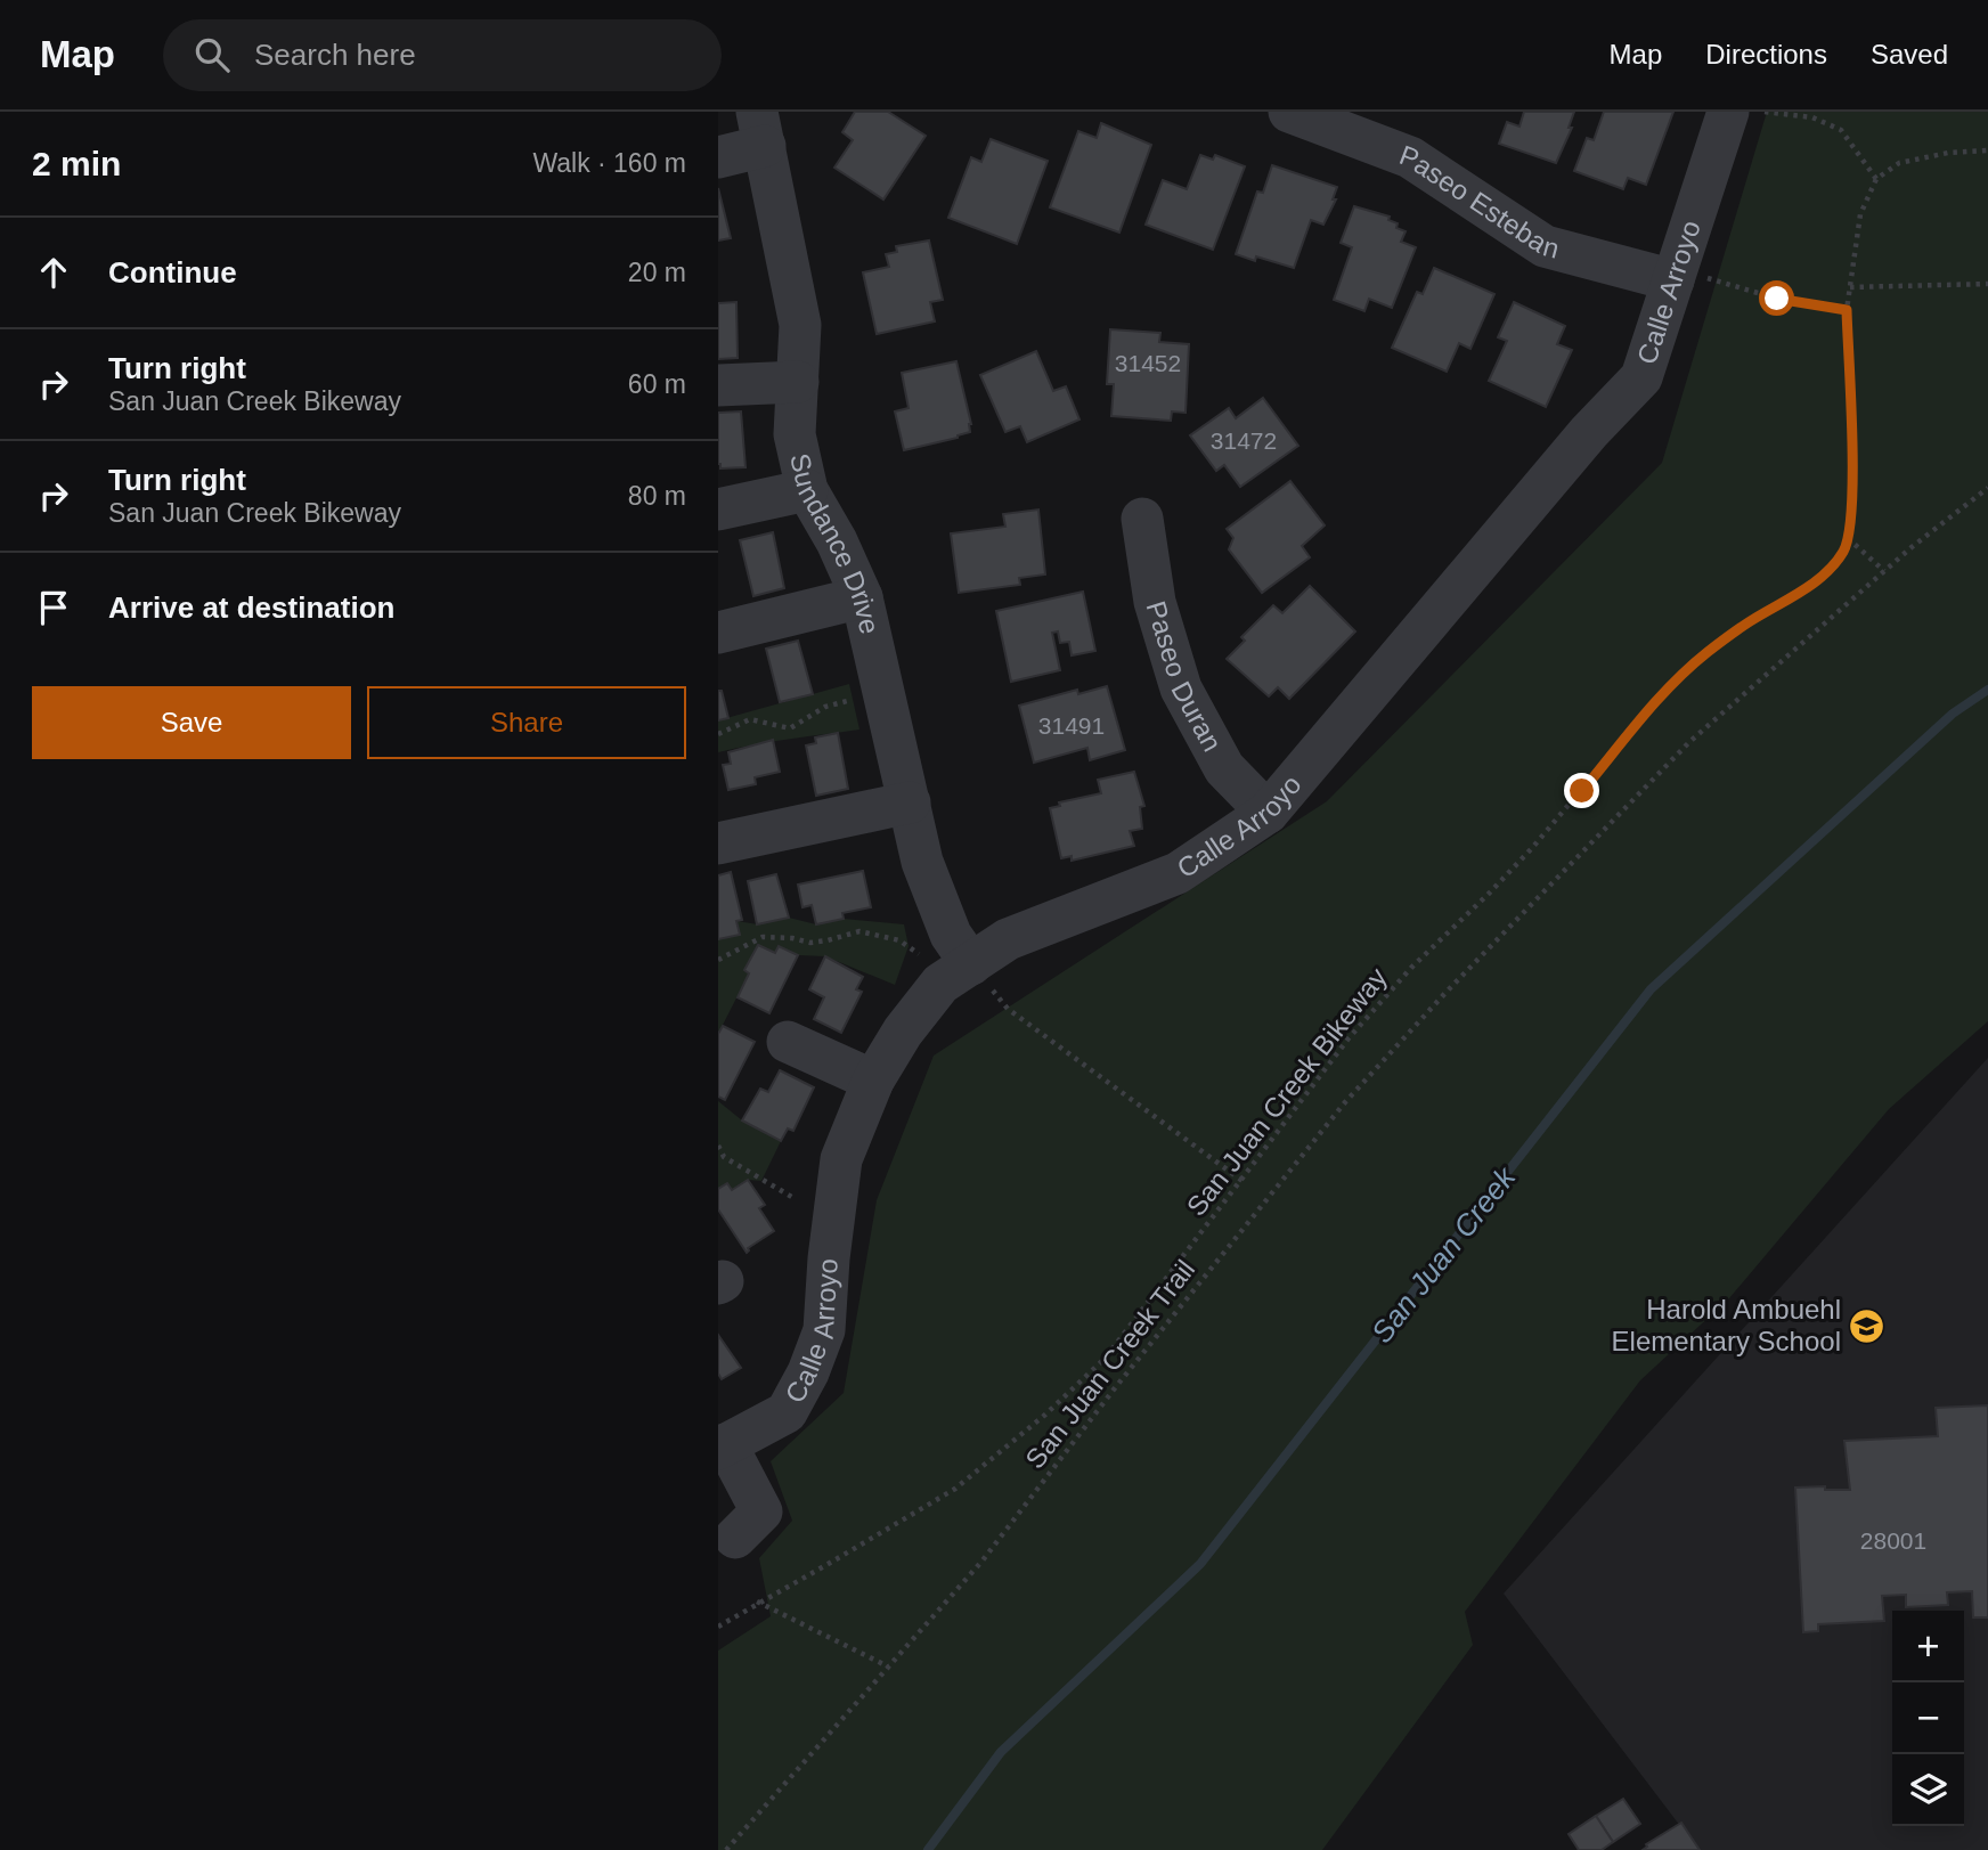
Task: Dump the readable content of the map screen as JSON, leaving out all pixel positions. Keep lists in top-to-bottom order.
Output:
{
  "streets": {
    "street": [
      "Paseo Esteban",
      "Calle Arroyo",
      "Sundance Drive",
      "Paseo Duran"
    ],
    "path": ["San Juan Creek Bikeway", "San Juan Creek Trail"]
  },
  "crossings": [
    ["Paseo Esteban", "Calle Arroyo"],
    ["Calle Arroyo", "Sundance Drive"],
    ["Calle Arroyo", "Paseo Duran"]
  ],
  "water": ["San Juan Creek"],
  "places": {
    "school or university": ["Harold Ambuehl Elementary School"]
  },
  "house_numbers": [
    "31452",
    "31472",
    "31491",
    "28001"
  ],
  "page": {
    "header": "Map",
    "search": "Search here",
    "nav": ["Map", "Directions", "Saved"],
    "heading": ["2 min", "Walk · 160 m"],
    "list": [
      ["Continue", "20 m"],
      ["Turn right", "San Juan Creek Bikeway", "60 m"],
      ["Turn right", "San Juan Creek Bikeway", "80 m"],
      "Arrive at destination"
    ],
    "buttons": ["Save", "Share"],
    "map_buttons": ["+", "−"]
  }
}
